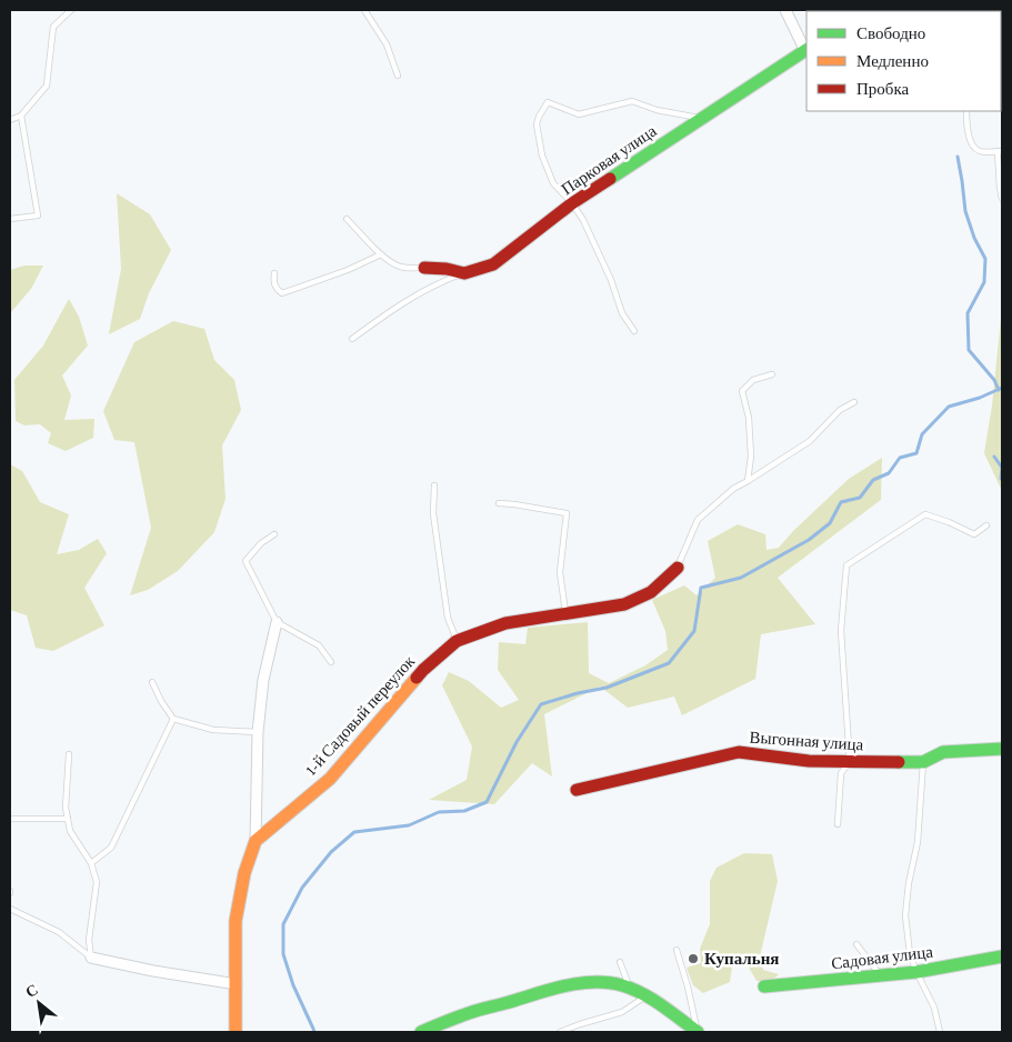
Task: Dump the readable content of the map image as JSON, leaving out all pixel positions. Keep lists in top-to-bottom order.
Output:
{
  "streets": {
    "street": [
      "Парковая улица",
      "1-й Садовый переулок",
      "Выгонная улица",
      "Садовая улица"
    ]
  },
  "places": ["Купальня"],
  "legend": ["Свободно", "Медленно", "Пробка"],
  "north": "top left"
}
